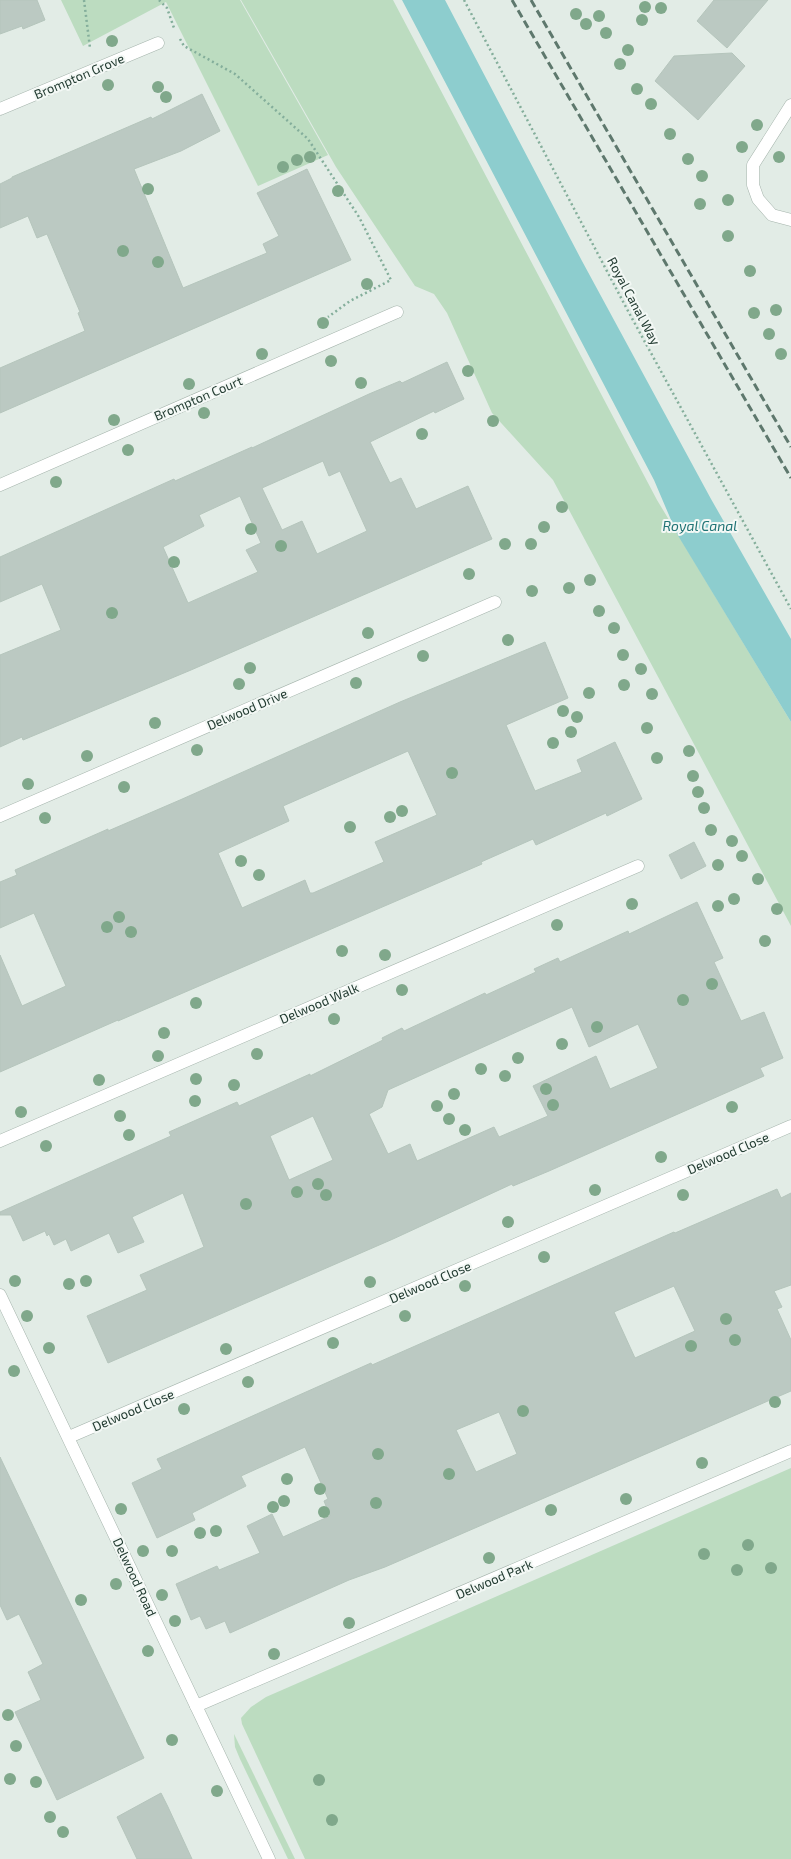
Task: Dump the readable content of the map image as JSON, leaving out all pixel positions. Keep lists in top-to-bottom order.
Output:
{
  "streets": {
    "street": [
      "Brompton Grove",
      "Brompton Court",
      "Delwood Drive",
      "Delwood Walk",
      "Delwood Close",
      "Delwood Road",
      "Delwood Park"
    ],
    "path": ["Royal Canal Way"]
  },
  "crossings": [
    ["Delwood Close", "Delwood Road"],
    ["Delwood Road", "Delwood Park"]
  ],
  "water": ["Royal Canal"]
}
